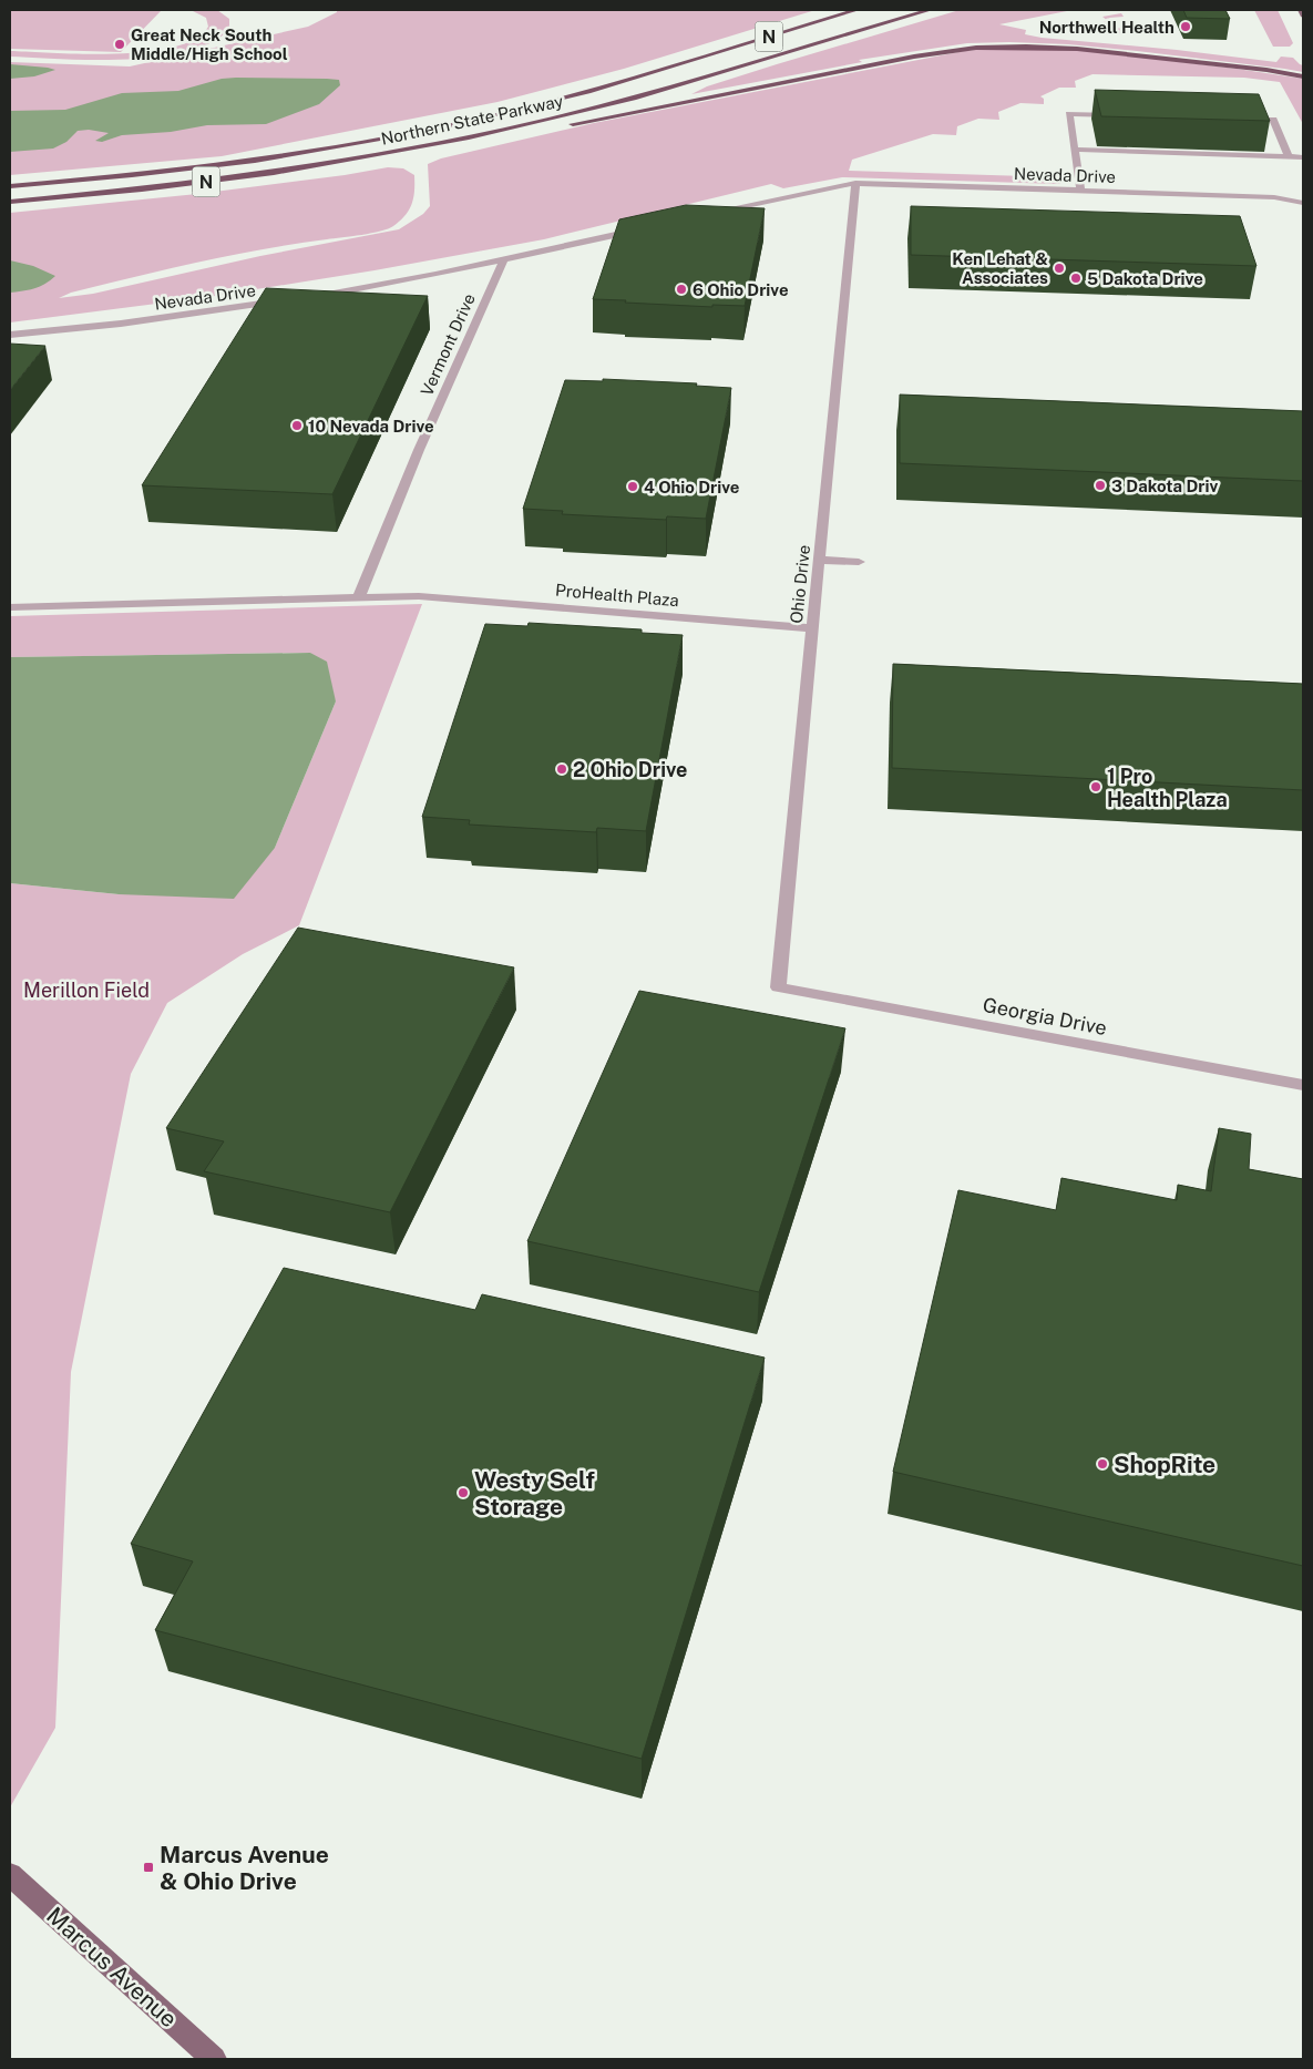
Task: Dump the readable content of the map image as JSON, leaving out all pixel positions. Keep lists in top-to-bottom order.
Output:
{
  "streets": {
    "highway": ["N", "Northern State Parkway"],
    "main road": ["Marcus Avenue"],
    "lane": [
      "Nevada Drive",
      "Vermont Drive",
      "Ohio Drive",
      "ProHealth Plaza",
      "Georgia Drive"
    ]
  },
  "crossings": [
    ["Nevada Drive", "Ohio Drive"],
    ["Vermont Drive", "ProHealth Plaza"],
    ["Ohio Drive", "ProHealth Plaza"],
    ["Ohio Drive", "Georgia Drive"]
  ],
  "parks": ["Merillon Field"],
  "places": {
    "other": [
      "Northwell Health",
      "Great Neck South Middle/High School",
      "Ken Lehat & Associates",
      "5 Dakota Drive",
      "6 Ohio Drive",
      "10 Nevada Drive",
      "3 Dakota Driv",
      "4 Ohio Drive",
      "2 Ohio Drive",
      "1 Pro Health Plaza",
      "ShopRite",
      "Westy Self Storage"
    ],
    "transit": ["Marcus Avenue & Ohio Drive"]
  }
}
